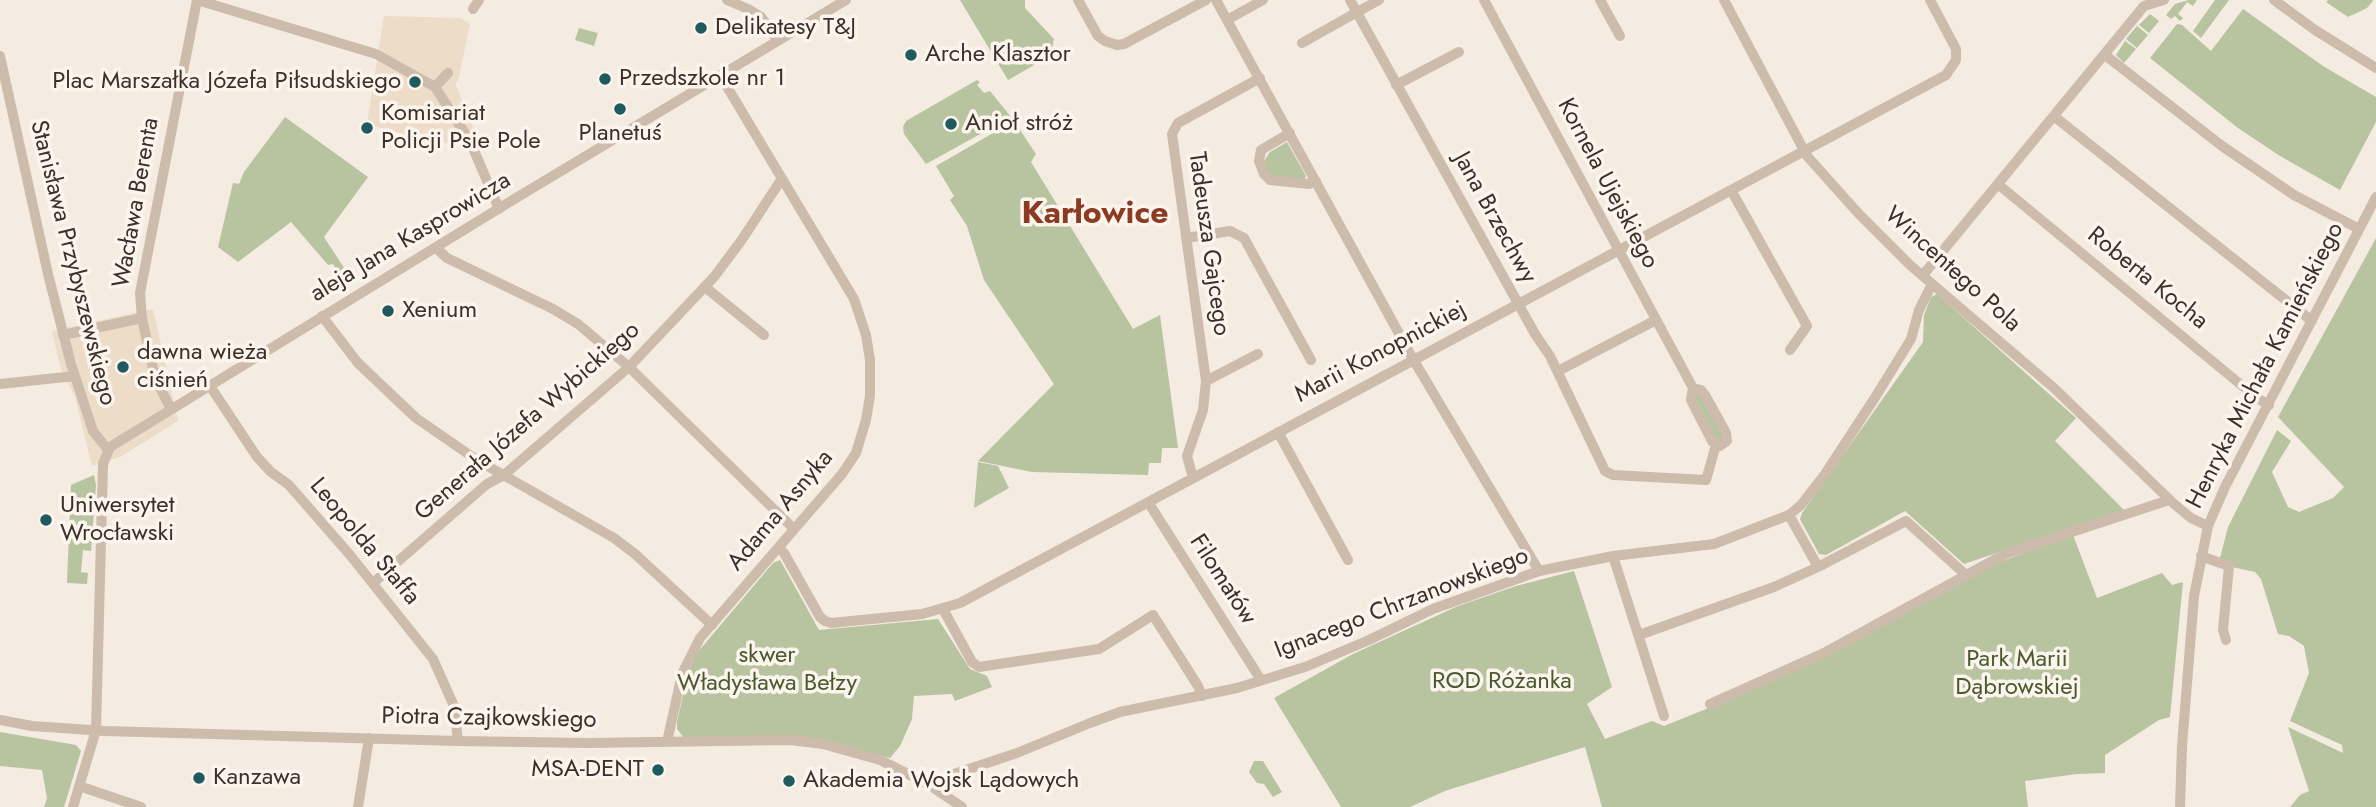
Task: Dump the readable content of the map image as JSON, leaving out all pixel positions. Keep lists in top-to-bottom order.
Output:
{
  "streets": {
    "street": [
      "Kornela Ujejskiego",
      "Wacława Berenta",
      "Jana Brzechwy",
      "aleja Jana Kasprowicza",
      "Tadeusza Gajcego",
      "Stanisława Przybyszewskiego",
      "Wincentego Pola",
      "Roberta Kocha",
      "Marii Konopnickiej",
      "Henryka Michała Kamieńskiego",
      "Generała Józefa Wybickiego",
      "Adama Asnyka",
      "Leopolda Staffa",
      "Filomatów",
      "Ignacego Chrzanowskiego",
      "Piotra Czajkowskiego"
    ]
  },
  "crossings": [
    ["Kornela Ujejskiego", "Jana Brzechwy"],
    ["Kornela Ujejskiego", "Marii Konopnickiej"],
    ["Wacława Berenta", "aleja Jana Kasprowicza"],
    ["Jana Brzechwy", "Marii Konopnickiej"],
    ["aleja Jana Kasprowicza", "Stanisława Przybyszewskiego"],
    ["aleja Jana Kasprowicza", "Adama Asnyka"],
    ["aleja Jana Kasprowicza", "Leopolda Staffa"],
    ["Tadeusza Gajcego", "Marii Konopnickiej"],
    ["Wincentego Pola", "Marii Konopnickiej"],
    ["Wincentego Pola", "Henryka Michała Kamieńskiego"],
    ["Wincentego Pola", "Ignacego Chrzanowskiego"],
    ["Roberta Kocha", "Henryka Michała Kamieńskiego"],
    ["Marii Konopnickiej", "Adama Asnyka"],
    ["Marii Konopnickiej", "Filomatów"],
    ["Generała Józefa Wybickiego", "Adama Asnyka"],
    ["Generała Józefa Wybickiego", "Leopolda Staffa"],
    ["Adama Asnyka", "Piotra Czajkowskiego"],
    ["Leopolda Staffa", "Piotra Czajkowskiego"],
    ["Filomatów", "Ignacego Chrzanowskiego"],
    ["Ignacego Chrzanowskiego", "Piotra Czajkowskiego"]
  ],
  "districts": ["Karłowice"],
  "parks": ["skwer Władysława Bełzy", "Park Marii Dąbrowskiej", "ROD Różanka"],
  "places": [
    "Delikatesy T&J",
    "Arche Klasztor",
    "Przedszkole nr 1",
    "Plac Marszałka Józefa Piłsudskiego",
    "Planetuś",
    "Anioł stróż",
    "Komisariat Policji Psie Pole",
    "Xenium",
    "dawna wieża ciśnień",
    "Uniwersytet Wrocławski",
    "MSA-DENT",
    "Kanzawa",
    "Akademia Wojsk Lądowych"
  ]
}
